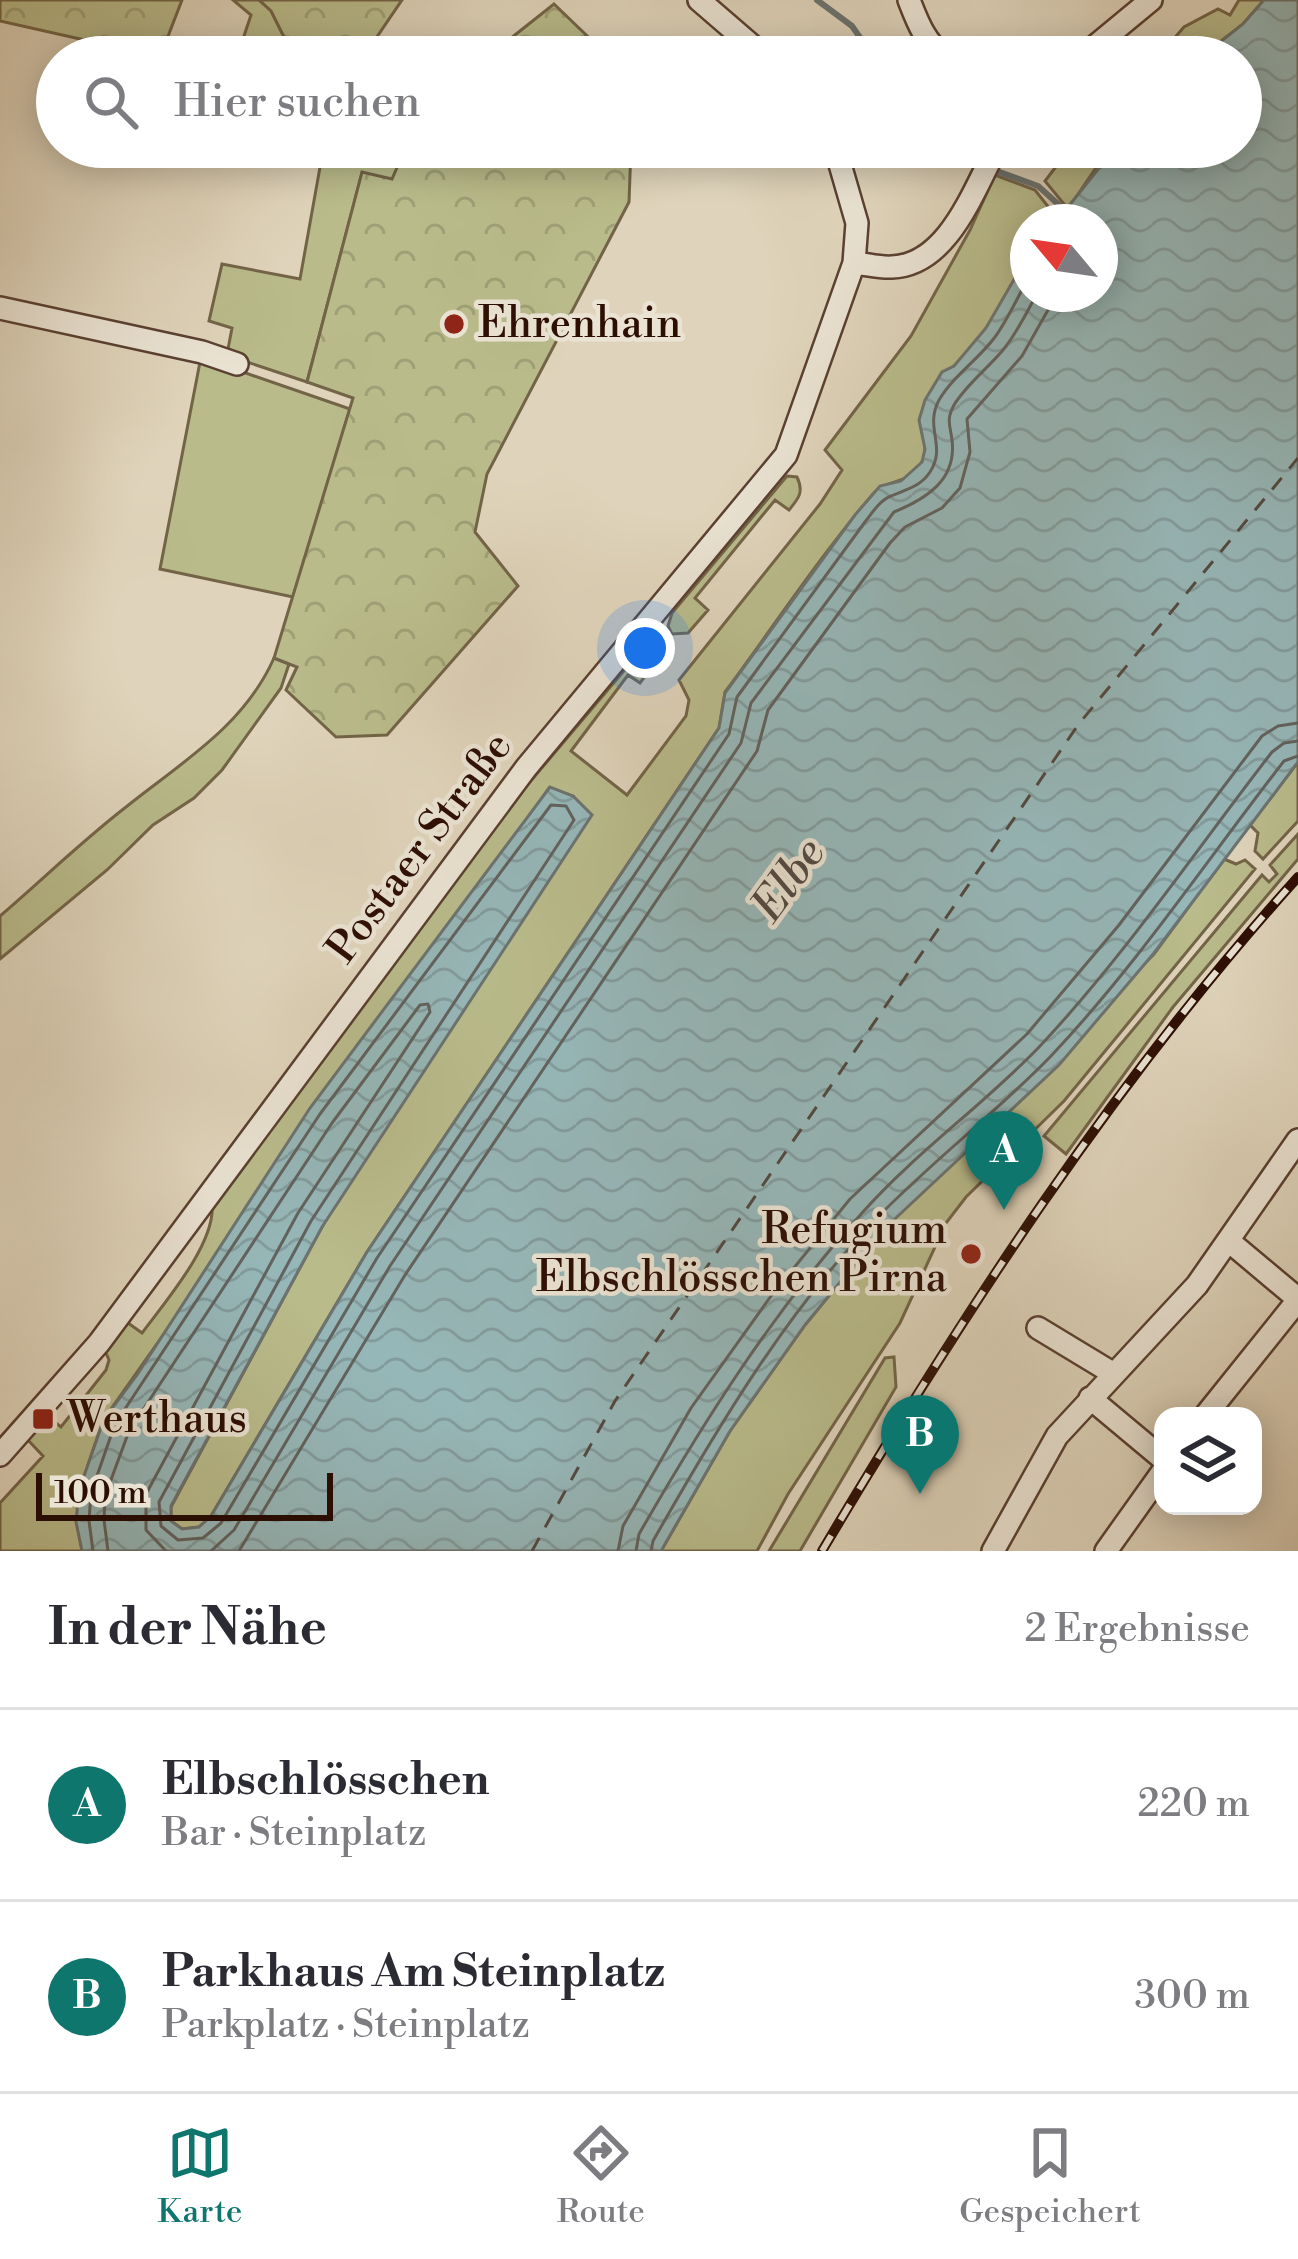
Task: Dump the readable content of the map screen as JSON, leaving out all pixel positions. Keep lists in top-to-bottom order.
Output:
{
  "streets": {
    "street": ["Postaer Straße"]
  },
  "water": ["Elbe"],
  "places": {
    "other": ["Ehrenhain", "Refugium Elbschlösschen Pirna"],
    "transit": ["Werthaus"]
  },
  "scale_bar": "100 m",
  "north": "top left",
  "page": {
    "search": "Hier suchen",
    "pins": ["A", "B"],
    "scale": "100 m",
    "heading": ["In der Nähe", "2 Ergebnisse"],
    "list": [
      {
        "mark": "A",
        "name": "Elbschlösschen",
        "note": "Bar · Steinplatz",
        "value": "220 m"
      },
      {
        "mark": "B",
        "name": "Parkhaus Am Steinplatz",
        "note": "Parkplatz · Steinplatz",
        "value": "300 m"
      }
    ],
    "nav": ["Karte", "Route", "Gespeichert"]
  }
}
